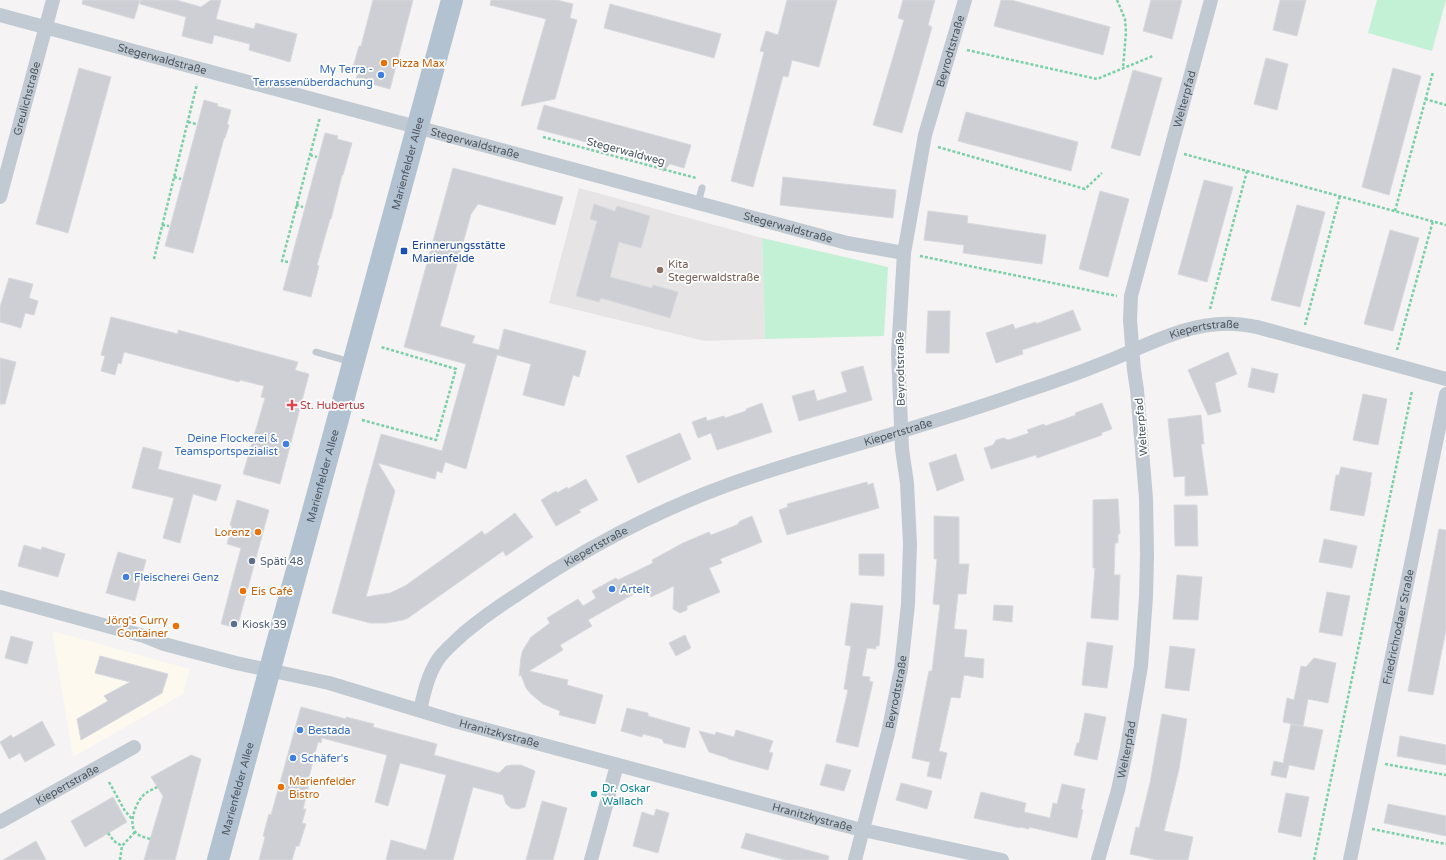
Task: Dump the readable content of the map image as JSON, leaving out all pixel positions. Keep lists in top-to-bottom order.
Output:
{
  "streets": {
    "main road": ["Marienfelder Allee"],
    "street": [
      "Beyrodtstraße",
      "Stegerwaldstraße",
      "Greulichstraße",
      "Welterpfad",
      "Kiepertstraße",
      "Friedrichrodaer Straße",
      "Hranitzkystraße"
    ],
    "path": ["Stegerwaldweg"]
  },
  "crossings": [
    ["Beyrodtstraße", "Stegerwaldstraße"],
    ["Beyrodtstraße", "Kiepertstraße"],
    ["Beyrodtstraße", "Hranitzkystraße"],
    ["Stegerwaldstraße", "Greulichstraße"],
    ["Stegerwaldstraße", "Marienfelder Allee"],
    ["Welterpfad", "Kiepertstraße"],
    ["Marienfelder Allee", "Hranitzkystraße"],
    ["Kiepertstraße", "Hranitzkystraße"]
  ],
  "places": {
    "other": [
      "Pizza Max",
      "My Terra - Terrassenüberdachung",
      "Kita Stegerwaldstraße",
      "Deine Flockerei & Teamsportspezialist",
      "Lorenz",
      "Späti 48",
      "Fleischerei Genz",
      "Artelt",
      "Eis Café",
      "Kiosk 39",
      "Jörg's Curry Container",
      "Bestada",
      "Schäfer's",
      "Marienfelder Bistro",
      "Dr. Oskar Wallach"
    ],
    "transit": ["Erinnerungsstätte Marienfelde"],
    "health": ["St. Hubertus"]
  }
}
